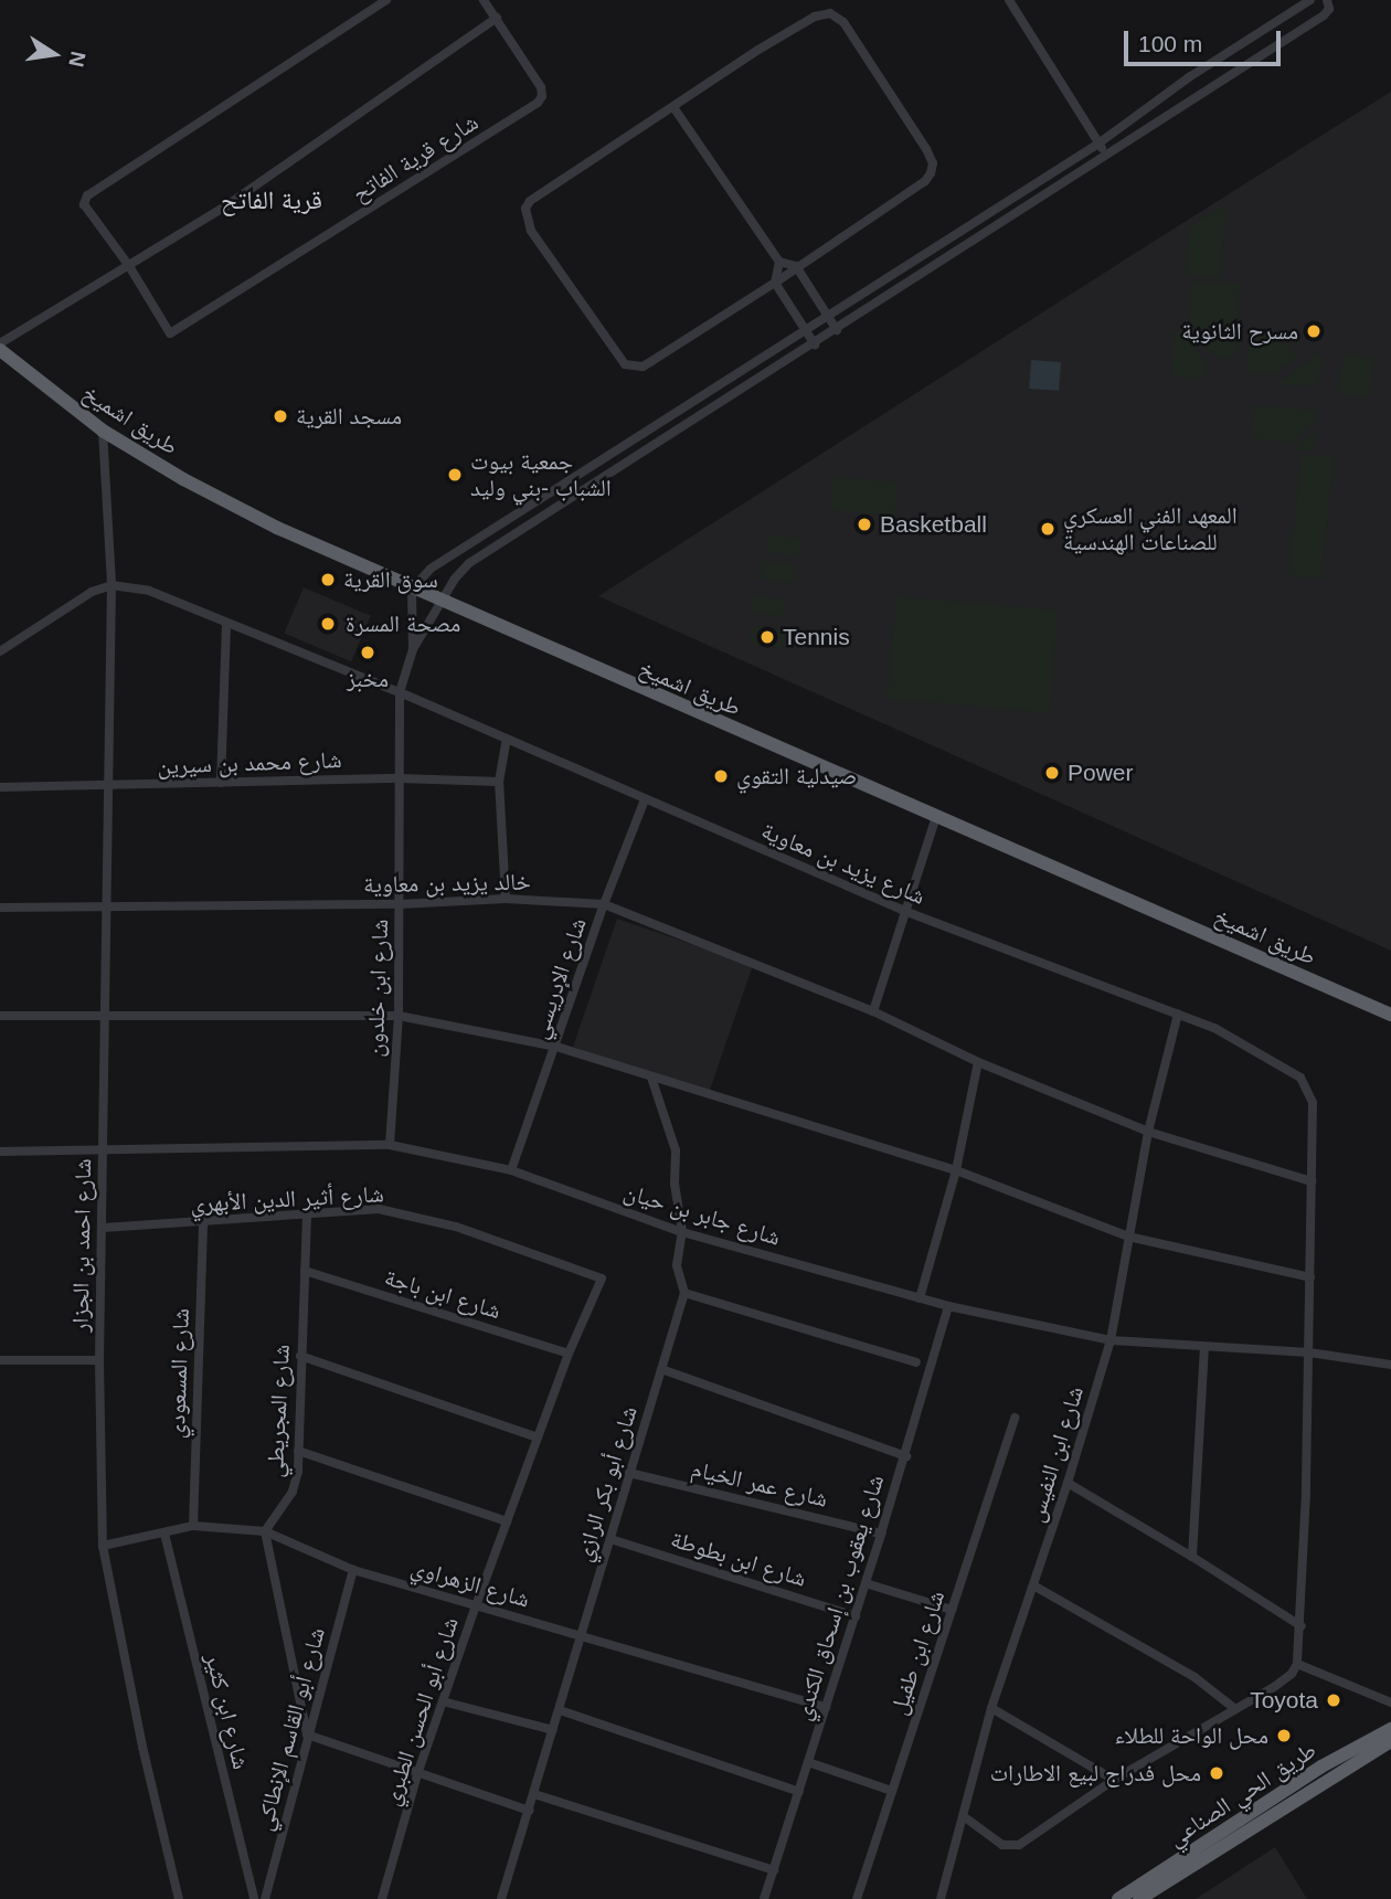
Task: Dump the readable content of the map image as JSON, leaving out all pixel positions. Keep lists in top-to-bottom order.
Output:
{
  "streets": {
    "highway": ["طريق اشميخ", "طريق الحي الصناعي"],
    "street": [
      "شارع قرية الفاتح",
      "شارع محمد بن سيرين",
      "شارع يزيد بن معاوية",
      "خالد يزيد بن معاوية",
      "شارع الإدريسي",
      "شارع ابن خلدون",
      "شارع أثير الدين الأبهري",
      "شارع جابر بن حيان",
      "شارع احمد بن الجزار",
      "شارع ابن باجة",
      "شارع المسعودي",
      "شارع المجريطي",
      "شارع ابن النفيس",
      "شارع أبو بكر الرازي",
      "شارع عمر الخيام",
      "شارع ابن بطوطة",
      "شارع الزهراوي",
      "شارع يعقوب بن إسحاق الكندي",
      "شارع ابن طفيل",
      "شارع ابن كثير",
      "شارع أبو الحسن الطبري",
      "شارع أبو القاسم الإنطاكي"
    ]
  },
  "crossings": [
    ["طريق اشميخ", "شارع احمد بن الجزار"],
    ["شارع محمد بن سيرين", "شارع ابن خلدون"],
    ["شارع محمد بن سيرين", "شارع احمد بن الجزار"],
    ["شارع يزيد بن معاوية", "خالد يزيد بن معاوية"],
    ["شارع يزيد بن معاوية", "شارع الإدريسي"],
    ["شارع يزيد بن معاوية", "شارع ابن خلدون"],
    ["شارع يزيد بن معاوية", "شارع جابر بن حيان"],
    ["شارع يزيد بن معاوية", "شارع احمد بن الجزار"],
    ["شارع يزيد بن معاوية", "شارع ابن النفيس"],
    ["خالد يزيد بن معاوية", "شارع الإدريسي"],
    ["خالد يزيد بن معاوية", "شارع ابن خلدون"],
    ["خالد يزيد بن معاوية", "شارع احمد بن الجزار"],
    ["خالد يزيد بن معاوية", "شارع ابن النفيس"],
    ["شارع الإدريسي", "شارع جابر بن حيان"],
    ["شارع ابن خلدون", "شارع جابر بن حيان"],
    ["شارع أثير الدين الأبهري", "شارع احمد بن الجزار"],
    ["شارع أثير الدين الأبهري", "شارع المسعودي"],
    ["شارع أثير الدين الأبهري", "شارع المجريطي"],
    ["شارع أثير الدين الأبهري", "شارع أبو الحسن الطبري"],
    ["شارع جابر بن حيان", "شارع احمد بن الجزار"],
    ["شارع جابر بن حيان", "شارع ابن النفيس"],
    ["شارع جابر بن حيان", "شارع أبو بكر الرازي"],
    ["شارع جابر بن حيان", "شارع يعقوب بن إسحاق الكندي"],
    ["شارع احمد بن الجزار", "شارع الزهراوي"],
    ["شارع ابن باجة", "شارع المجريطي"],
    ["شارع ابن باجة", "شارع أبو الحسن الطبري"],
    ["شارع المسعودي", "شارع الزهراوي"],
    ["شارع المجريطي", "شارع الزهراوي"],
    ["شارع أبو بكر الرازي", "شارع عمر الخيام"],
    ["شارع أبو بكر الرازي", "شارع ابن بطوطة"],
    ["شارع أبو بكر الرازي", "شارع الزهراوي"],
    ["شارع عمر الخيام", "شارع يعقوب بن إسحاق الكندي"],
    ["شارع ابن بطوطة", "شارع يعقوب بن إسحاق الكندي"],
    ["شارع الزهراوي", "شارع يعقوب بن إسحاق الكندي"],
    ["شارع الزهراوي", "شارع ابن كثير"],
    ["شارع الزهراوي", "شارع أبو الحسن الطبري"],
    ["شارع الزهراوي", "شارع أبو القاسم الإنطاكي"]
  ],
  "districts": ["قرية الفاتح"],
  "places": [
    "مسرح الثانوية",
    "مسجد القرية",
    "جمعية بيوت الشباب -بني وليد",
    "Basketball",
    "المعهد الفني العسكري للصناعات الهندسية",
    "سوق القرية",
    "مصحة المسرة",
    "Tennis",
    "مخبز",
    "Power",
    "صيدلية التقوي",
    "Toyota",
    "محل الواحة للطلاء",
    "محل فدراج لبيع الاطارات"
  ],
  "scale_bar": "100 m",
  "north": "right"
}
